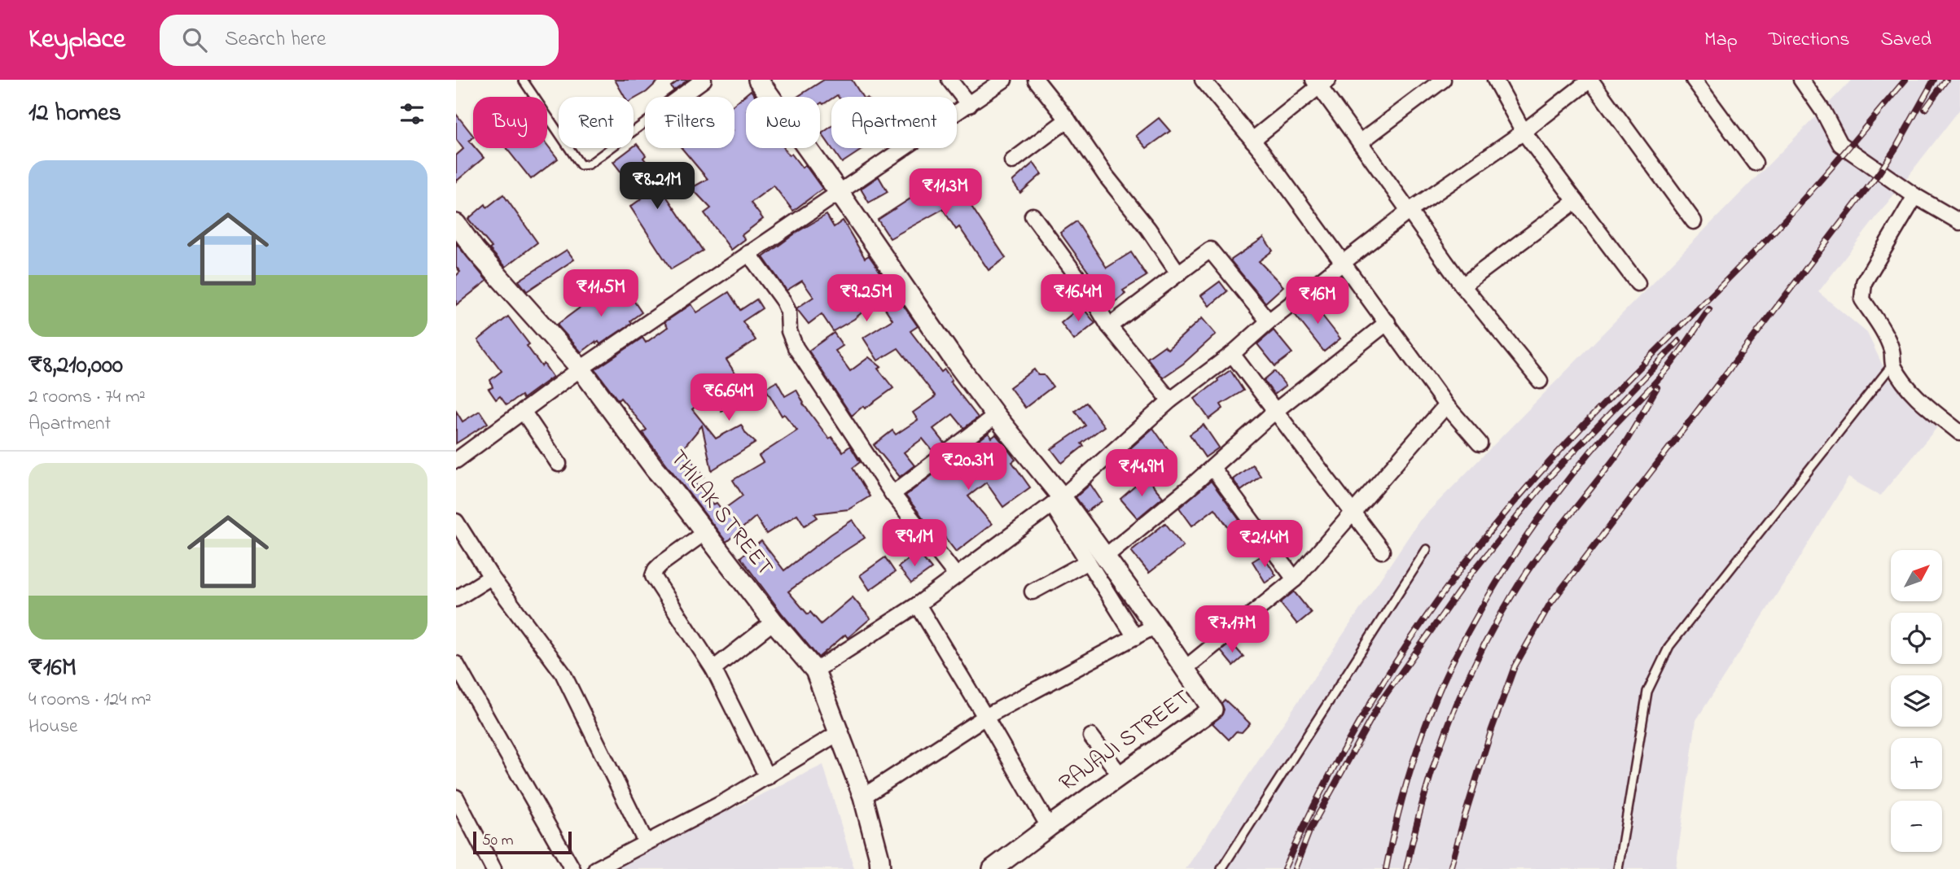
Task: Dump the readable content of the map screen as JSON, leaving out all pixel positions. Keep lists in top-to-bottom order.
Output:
{
  "streets": {
    "street": ["THILAK STREET", "RAJAJI STREET"]
  },
  "scale_bar": "50 m",
  "north": "top right",
  "page": {
    "header": "Keyplace",
    "search": "Search here",
    "nav": ["Map", "Directions", "Saved"],
    "heading": "12 homes",
    "chip": [
      "Buy",
      "Rent",
      "Filters",
      "New",
      "Apartment"
    ],
    "list": [
      {
        "name": "₹8,210,000",
        "note": "2 rooms · 74 m² · Apartment"
      },
      {
        "name": "₹16M",
        "note": "4 rooms · 124 m² · House"
      }
    ],
    "price": [
      "₹8.21M",
      "₹11.3M",
      "₹11.5M",
      "₹9.25M",
      "₹16.4M",
      "₹16M",
      "₹6.64M",
      "₹20.3M",
      "₹14.9M",
      "₹9.1M",
      "₹21.4M",
      "₹7.17M"
    ],
    "map_buttons": ["+", "−"],
    "scale": "50 m"
  }
}
